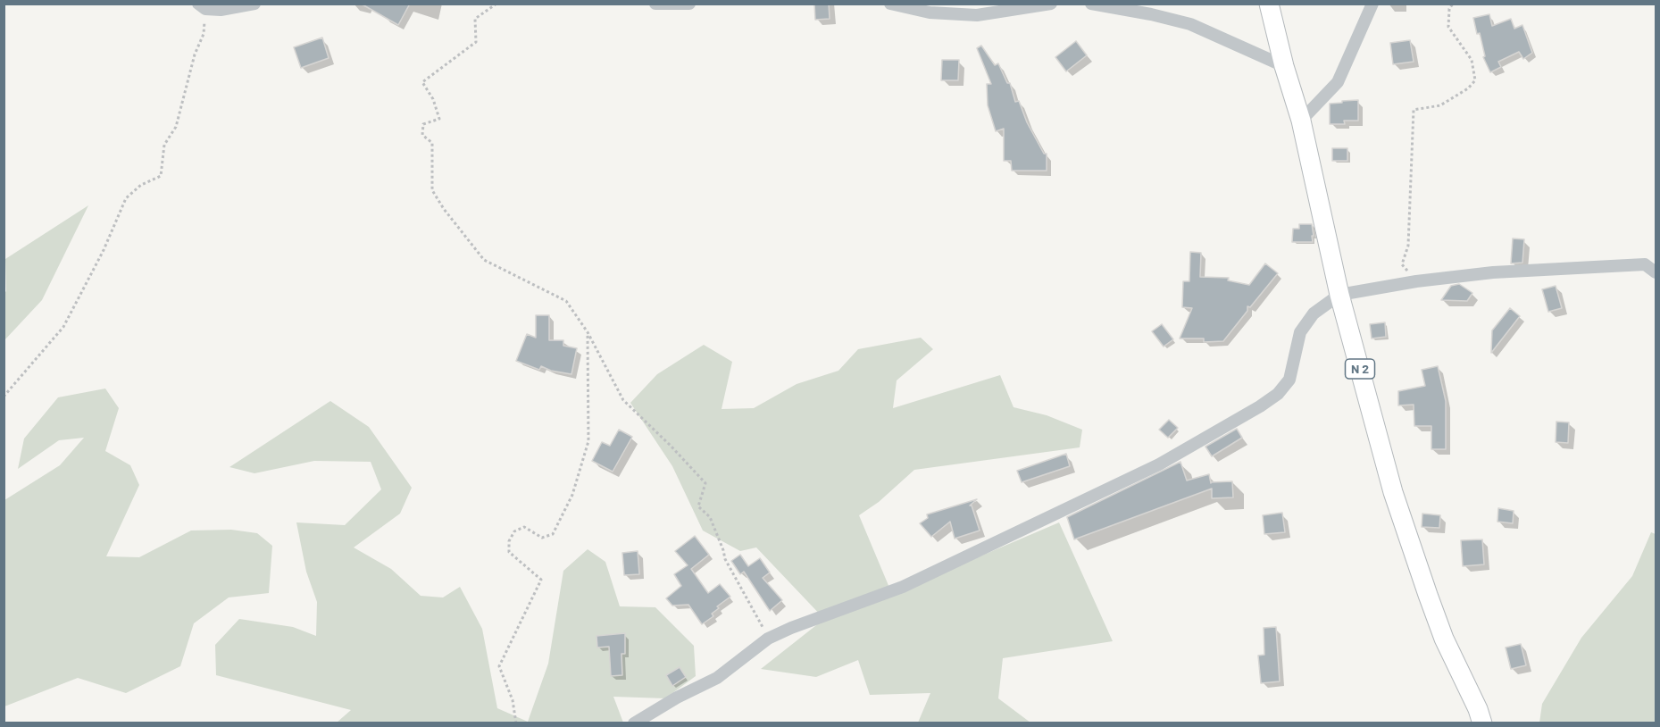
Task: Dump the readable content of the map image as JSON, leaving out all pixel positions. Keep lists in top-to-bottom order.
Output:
{
  "streets": {
    "main road": ["N 2"]
  }
}
